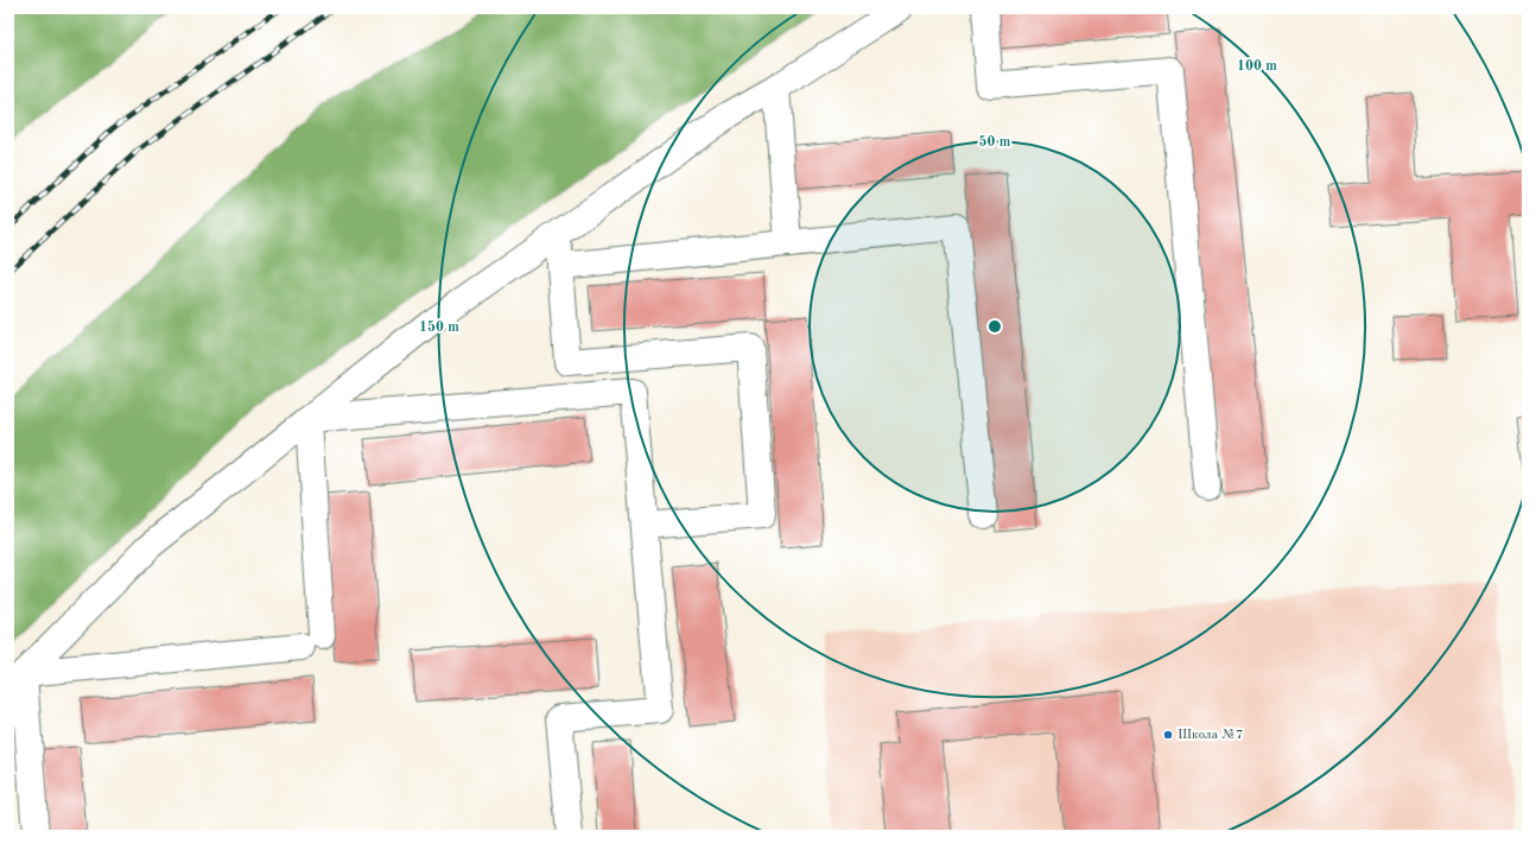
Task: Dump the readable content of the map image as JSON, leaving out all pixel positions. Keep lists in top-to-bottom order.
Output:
{
  "places": ["Школа №7"],
  "rings": ["100 m", "50 m", "150 m"]
}
